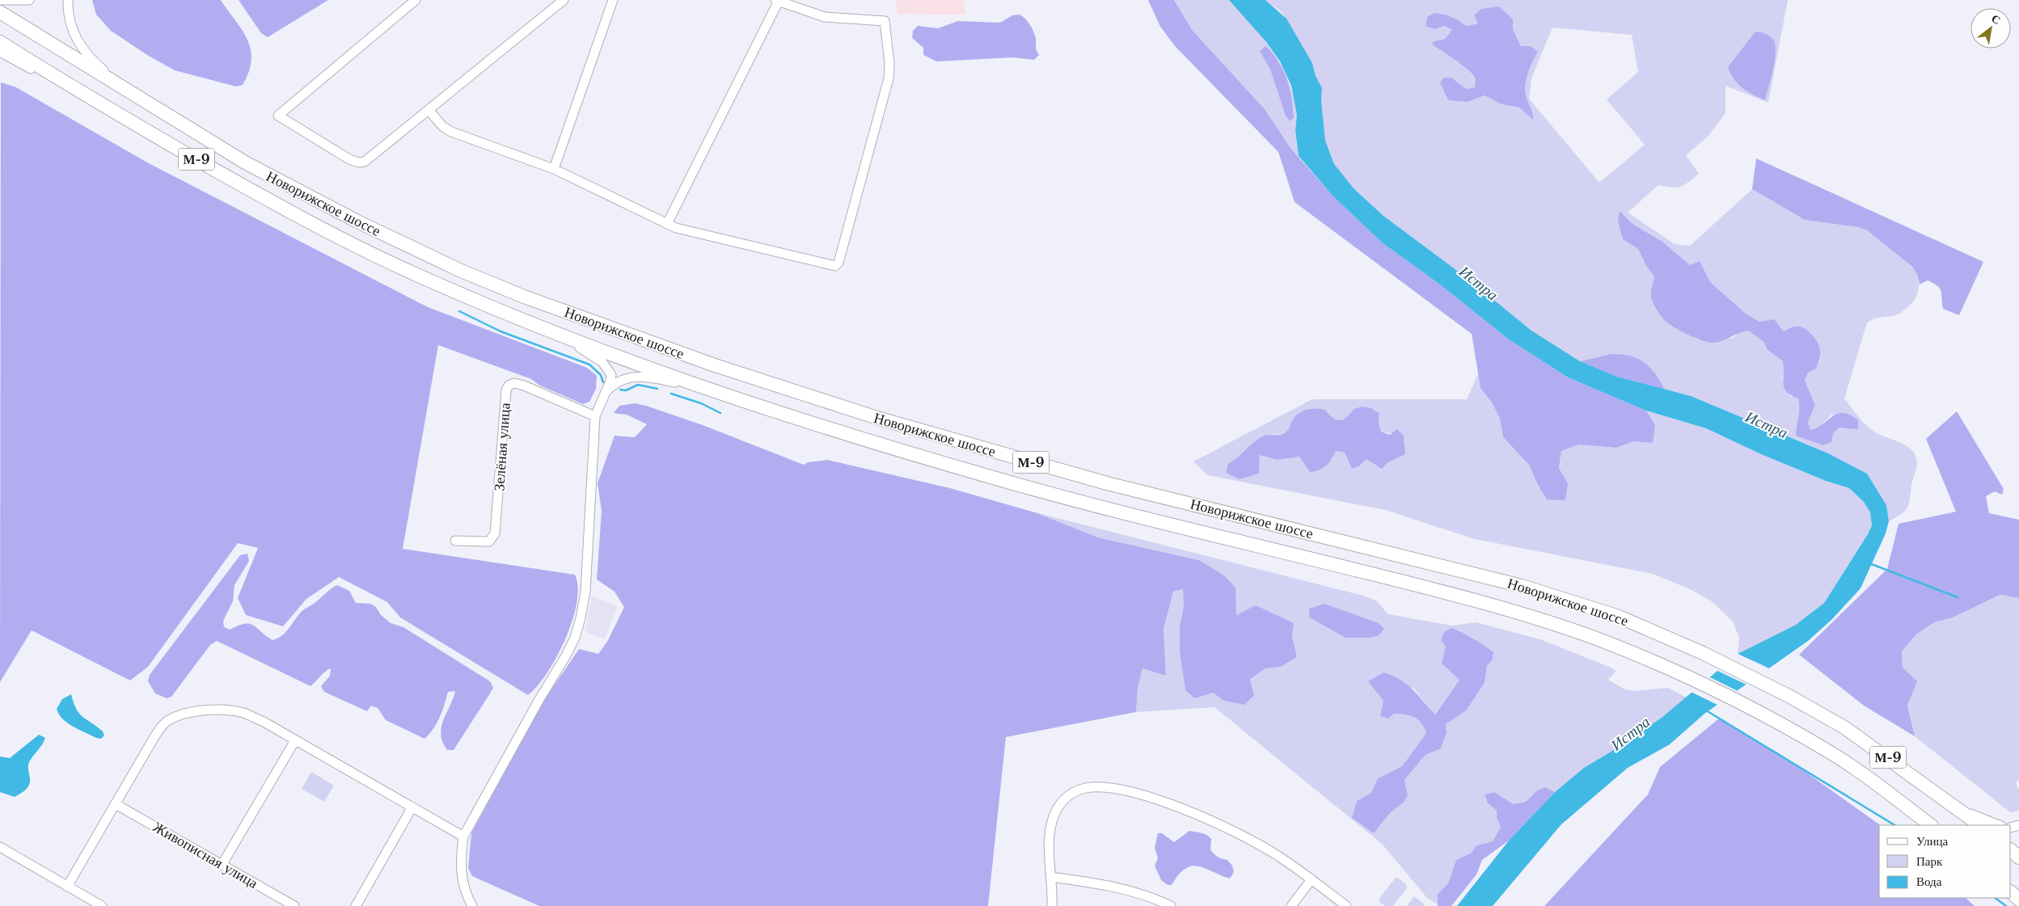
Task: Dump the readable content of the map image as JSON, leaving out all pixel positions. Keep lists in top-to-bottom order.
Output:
{
  "streets": {
    "highway": ["М-9", "Новорижское шоссе"],
    "street": ["Зелёная улица", "Живописная улица"]
  },
  "water": ["Истра"],
  "legend": ["Улица", "Парк", "Вода"],
  "north": "top right"
}
